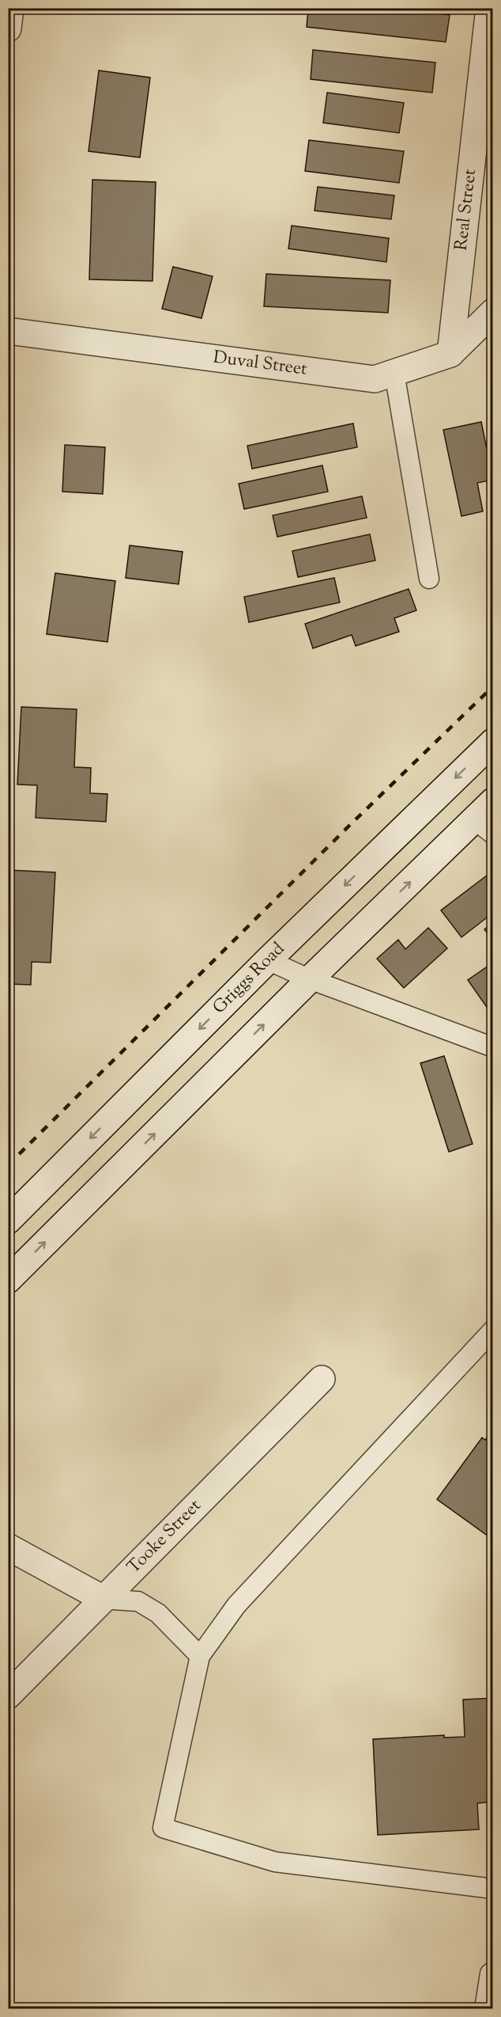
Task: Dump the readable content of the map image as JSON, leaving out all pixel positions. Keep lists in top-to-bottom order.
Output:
{
  "streets": {
    "street": [
      "Real Street",
      "Duval Street",
      "Griggs Road",
      "Tooke Street"
    ]
  },
  "crossings": [
    ["Real Street", "Duval Street"]
  ]
}
